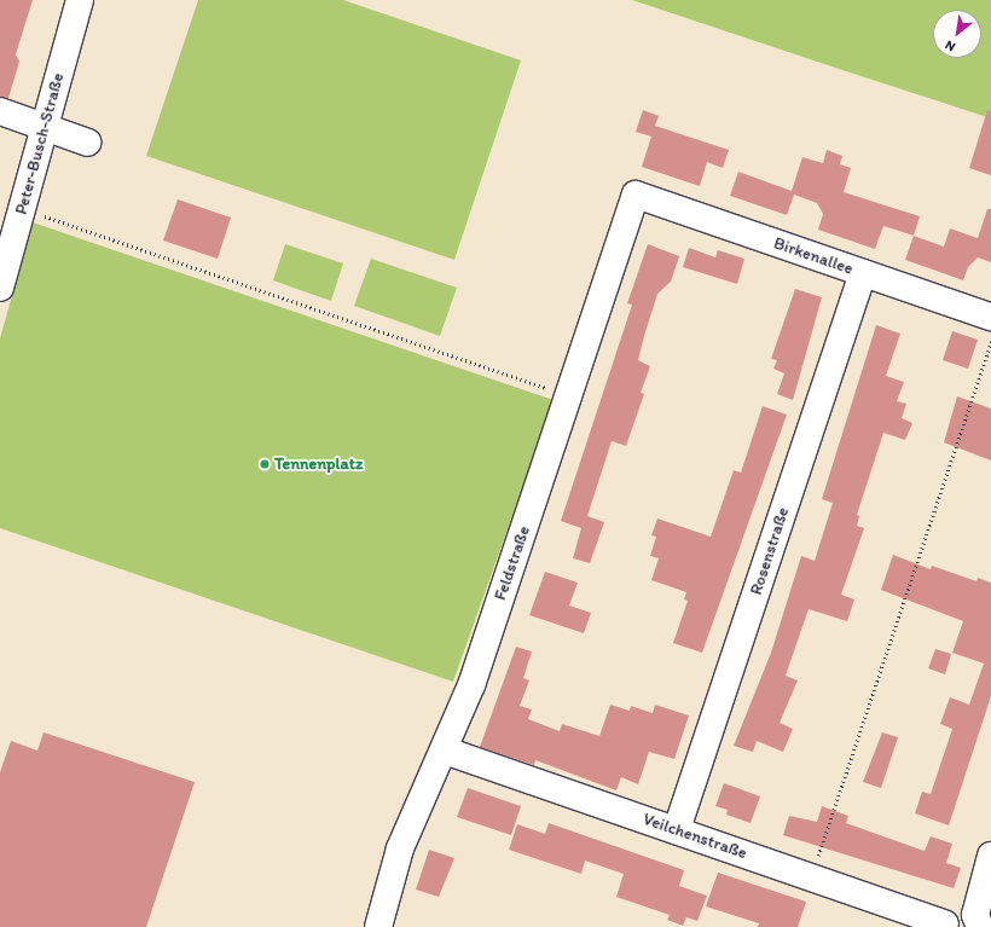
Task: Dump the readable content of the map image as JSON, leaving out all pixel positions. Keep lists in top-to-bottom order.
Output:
{
  "streets": {
    "street": [
      "Peter-Busch-Straße",
      "Birkenallee",
      "Rosenstraße",
      "Feldstraße",
      "Veilchenstraße"
    ]
  },
  "crossings": [
    ["Birkenallee", "Rosenstraße"],
    ["Birkenallee", "Feldstraße"],
    ["Rosenstraße", "Veilchenstraße"],
    ["Feldstraße", "Veilchenstraße"]
  ],
  "places": ["Tennenplatz"],
  "north": "bottom left"
}
